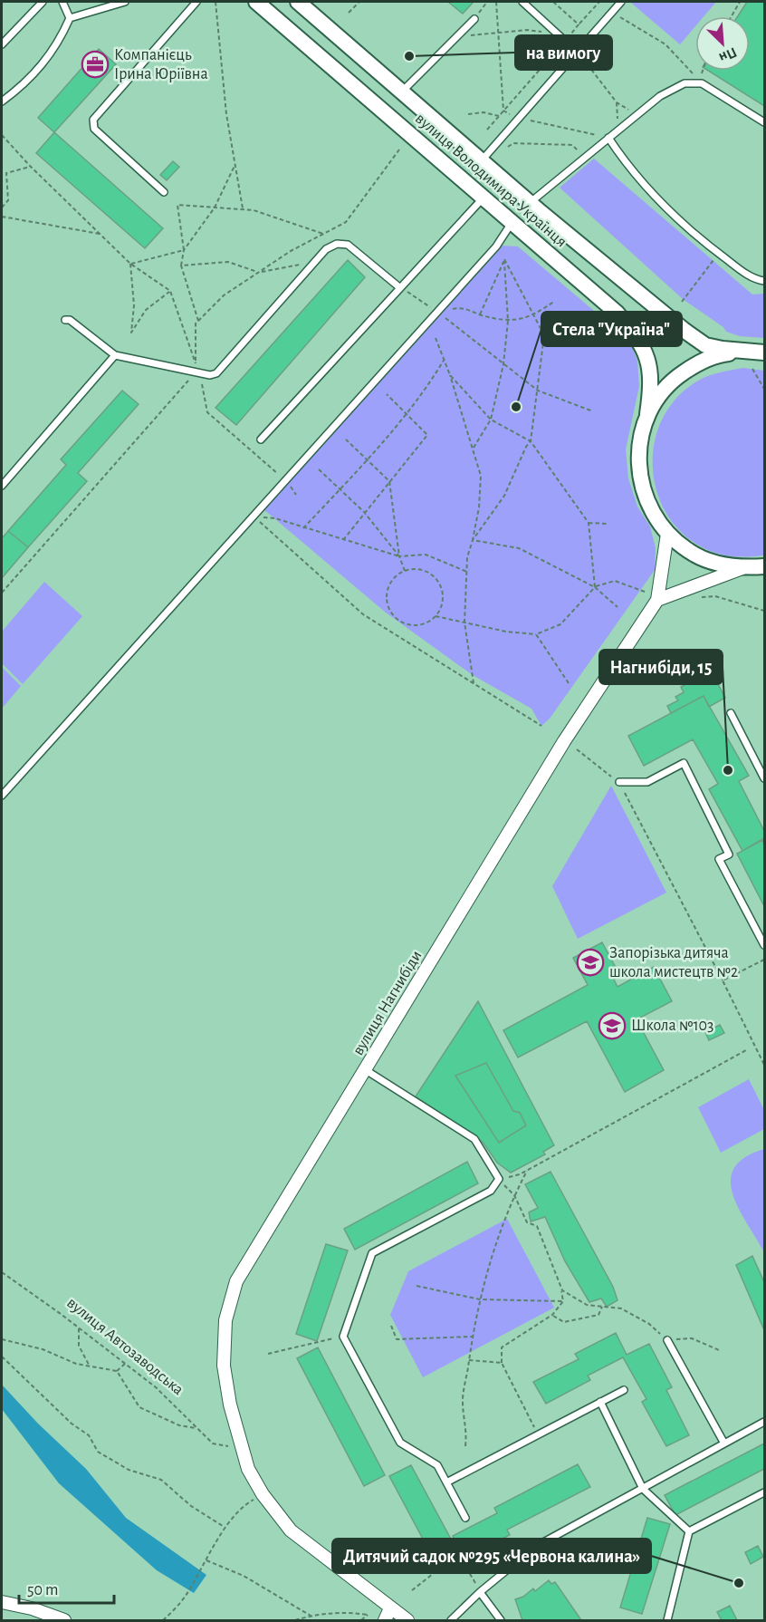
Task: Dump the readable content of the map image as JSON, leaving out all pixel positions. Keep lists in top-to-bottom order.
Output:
{
  "streets": {
    "street": ["вулиця Володимира Українця", "вулиця Нагнибіди"],
    "path": ["вулиця Автозаводська"]
  },
  "crossings": [
    ["вулиця Володимира Українця", "вулиця Нагнибіди"],
    ["вулиця Нагнибіди", "вулиця Автозаводська"]
  ],
  "places": {
    "other": [
      "на вимогу",
      "Стела \"Україна\"",
      "Нагнибіди, 15",
      "Дитячий садок №295 «Червона калина»"
    ],
    "office": ["Компанієць Ірина Юріївна"],
    "school or university": ["Запорізька дитяча школа мистецтв №2", "Школа №103"]
  },
  "scale_bar": "50 m",
  "north": "bottom right"
}
